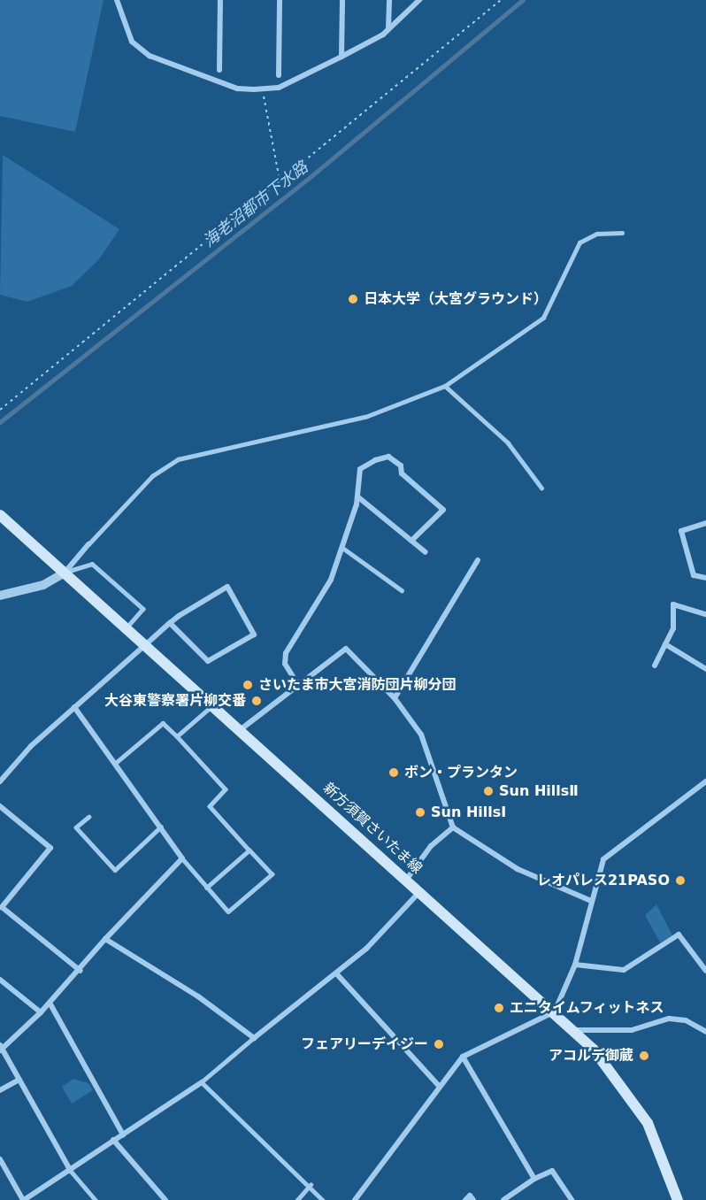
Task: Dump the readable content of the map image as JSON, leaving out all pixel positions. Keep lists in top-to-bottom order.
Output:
{
  "streets": {
    "main road": ["新方須賀さいたま線"]
  },
  "water": ["海老沼都市下水路"],
  "places": [
    "日本大学（大宮グラウンド）",
    "さいたま市大宮消防団片柳分団",
    "大谷東警察署片柳交番",
    "ボン・プランタン",
    "Sun HillsⅡ",
    "Sun HillsⅠ",
    "レオパレス21PASO",
    "エニタイムフィットネス",
    "フェアリーデイジー",
    "アコルデ御蔵"
  ]
}
